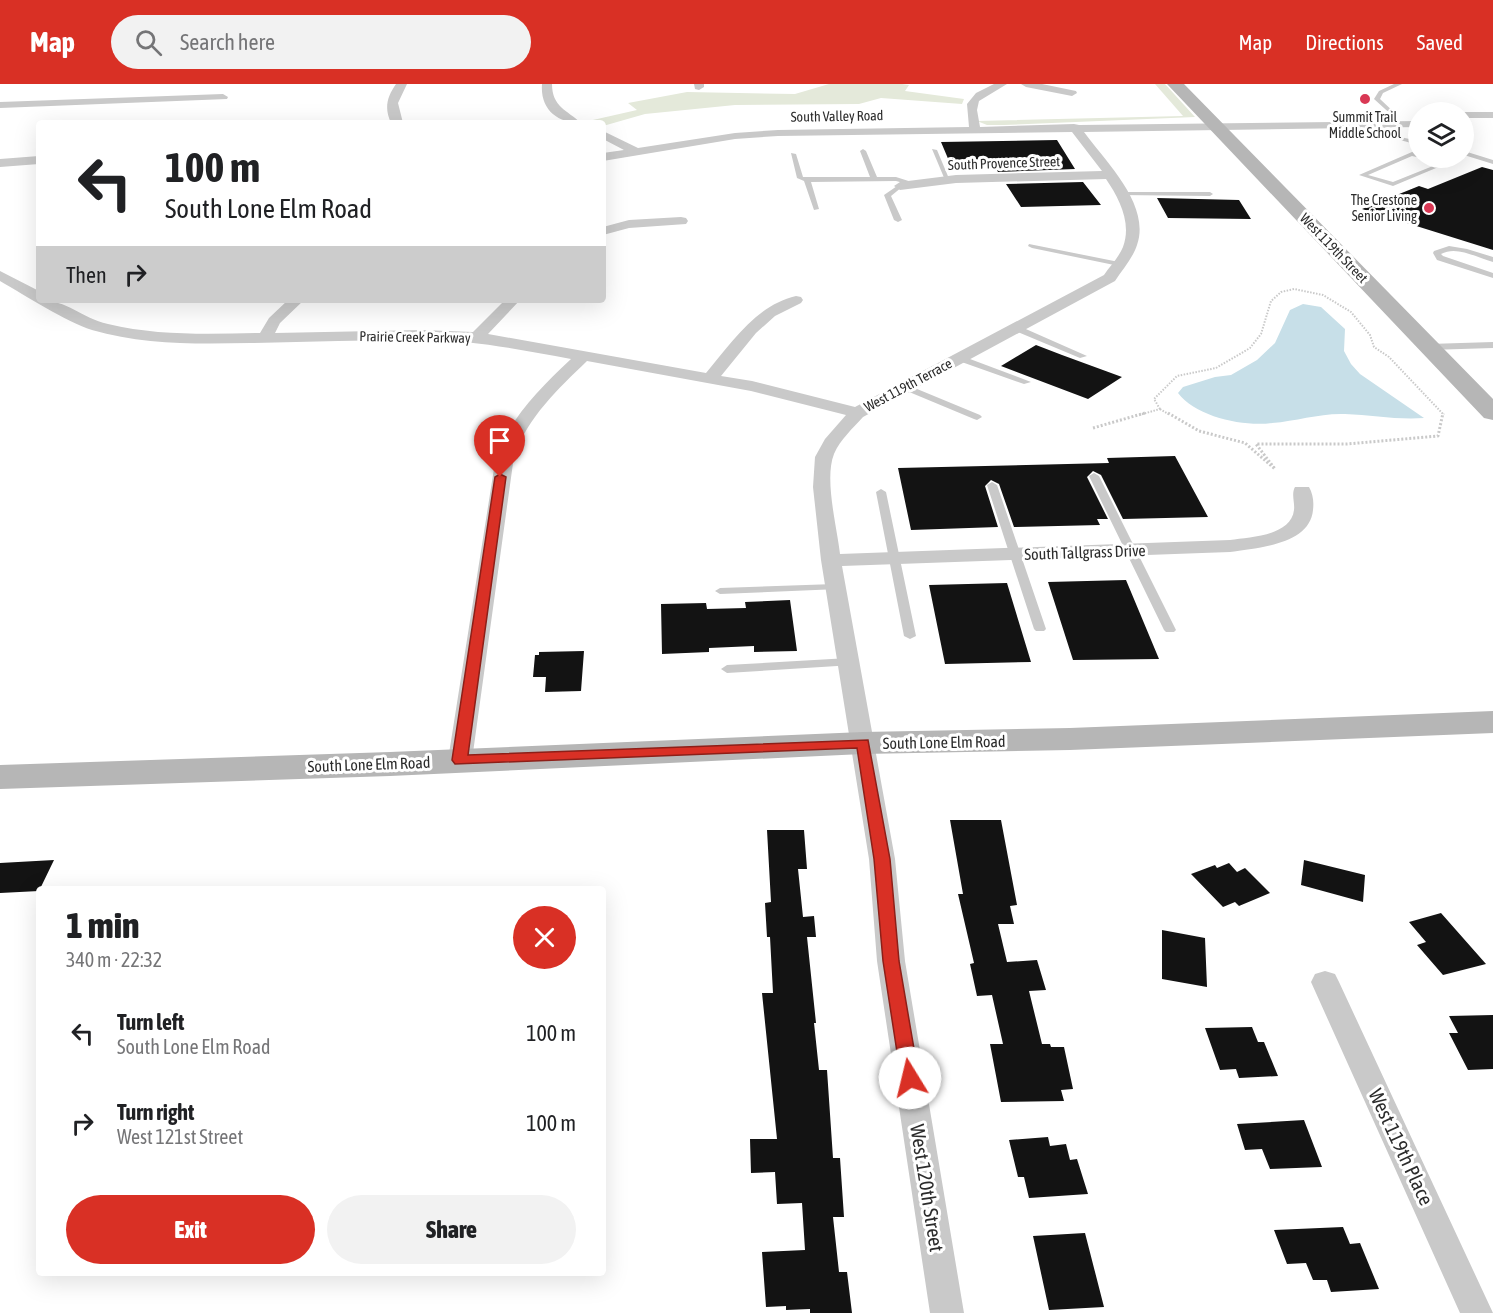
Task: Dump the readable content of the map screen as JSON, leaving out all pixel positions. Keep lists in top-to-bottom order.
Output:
{
  "streets": {
    "street": [
      "South Valley Road",
      "South Provence Street",
      "West 119th Street",
      "Prairie Creek Parkway",
      "West 119th Terrace",
      "South Tallgrass Drive",
      "South Lone Elm Road",
      "West 119th Place",
      "West 120th Street"
    ]
  },
  "crossings": [
    ["South Valley Road", "West 119th Street"],
    ["South Valley Road", "West 119th Terrace"],
    ["South Provence Street", "West 119th Terrace"],
    ["Prairie Creek Parkway", "West 119th Terrace"],
    ["West 119th Terrace", "South Tallgrass Drive"],
    ["West 119th Terrace", "South Lone Elm Road"],
    ["West 119th Terrace", "West 120th Street"],
    ["South Lone Elm Road", "West 120th Street"]
  ],
  "places": ["Summit Trail Middle School", "The Crestone Senior Living"],
  "page": {
    "header": "Map",
    "search": "Search here",
    "nav": ["Map", "Directions", "Saved"],
    "turn": ["100 m", "South Lone Elm Road"],
    "then": "Then",
    "heading": ["1 min", "340 m · 22:32"],
    "list": [
      {
        "name": "Turn left",
        "note": "South Lone Elm Road",
        "value": "100 m"
      },
      {
        "name": "Turn right",
        "note": "West 121st Street",
        "value": "100 m"
      }
    ],
    "buttons": ["Exit", "Share"]
  }
}
